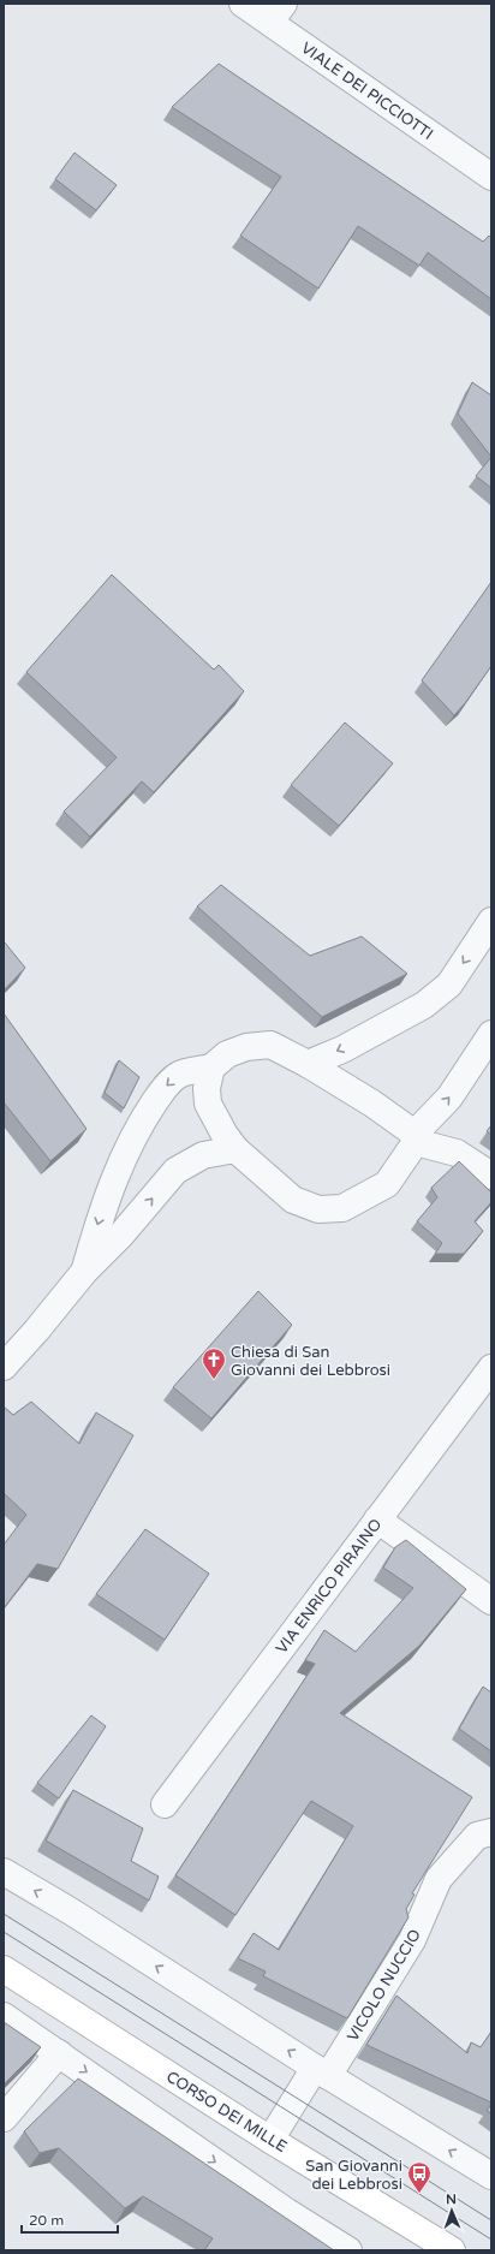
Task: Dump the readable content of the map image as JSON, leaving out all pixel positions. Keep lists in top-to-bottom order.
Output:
{
  "streets": {
    "street": [
      "VIALE DEI PICCIOTTI",
      "VIA ENRICO PIRAINO",
      "VICOLO NUCCIO",
      "CORSO DEI MILLE"
    ]
  },
  "crossings": [
    ["VICOLO NUCCIO", "CORSO DEI MILLE"]
  ],
  "places": {
    "church": ["Chiesa di San Giovanni dei Lebbrosi"],
    "bus stop": ["San Giovanni dei Lebbrosi"]
  },
  "scale_bar": "20 m",
  "north": "top"
}
